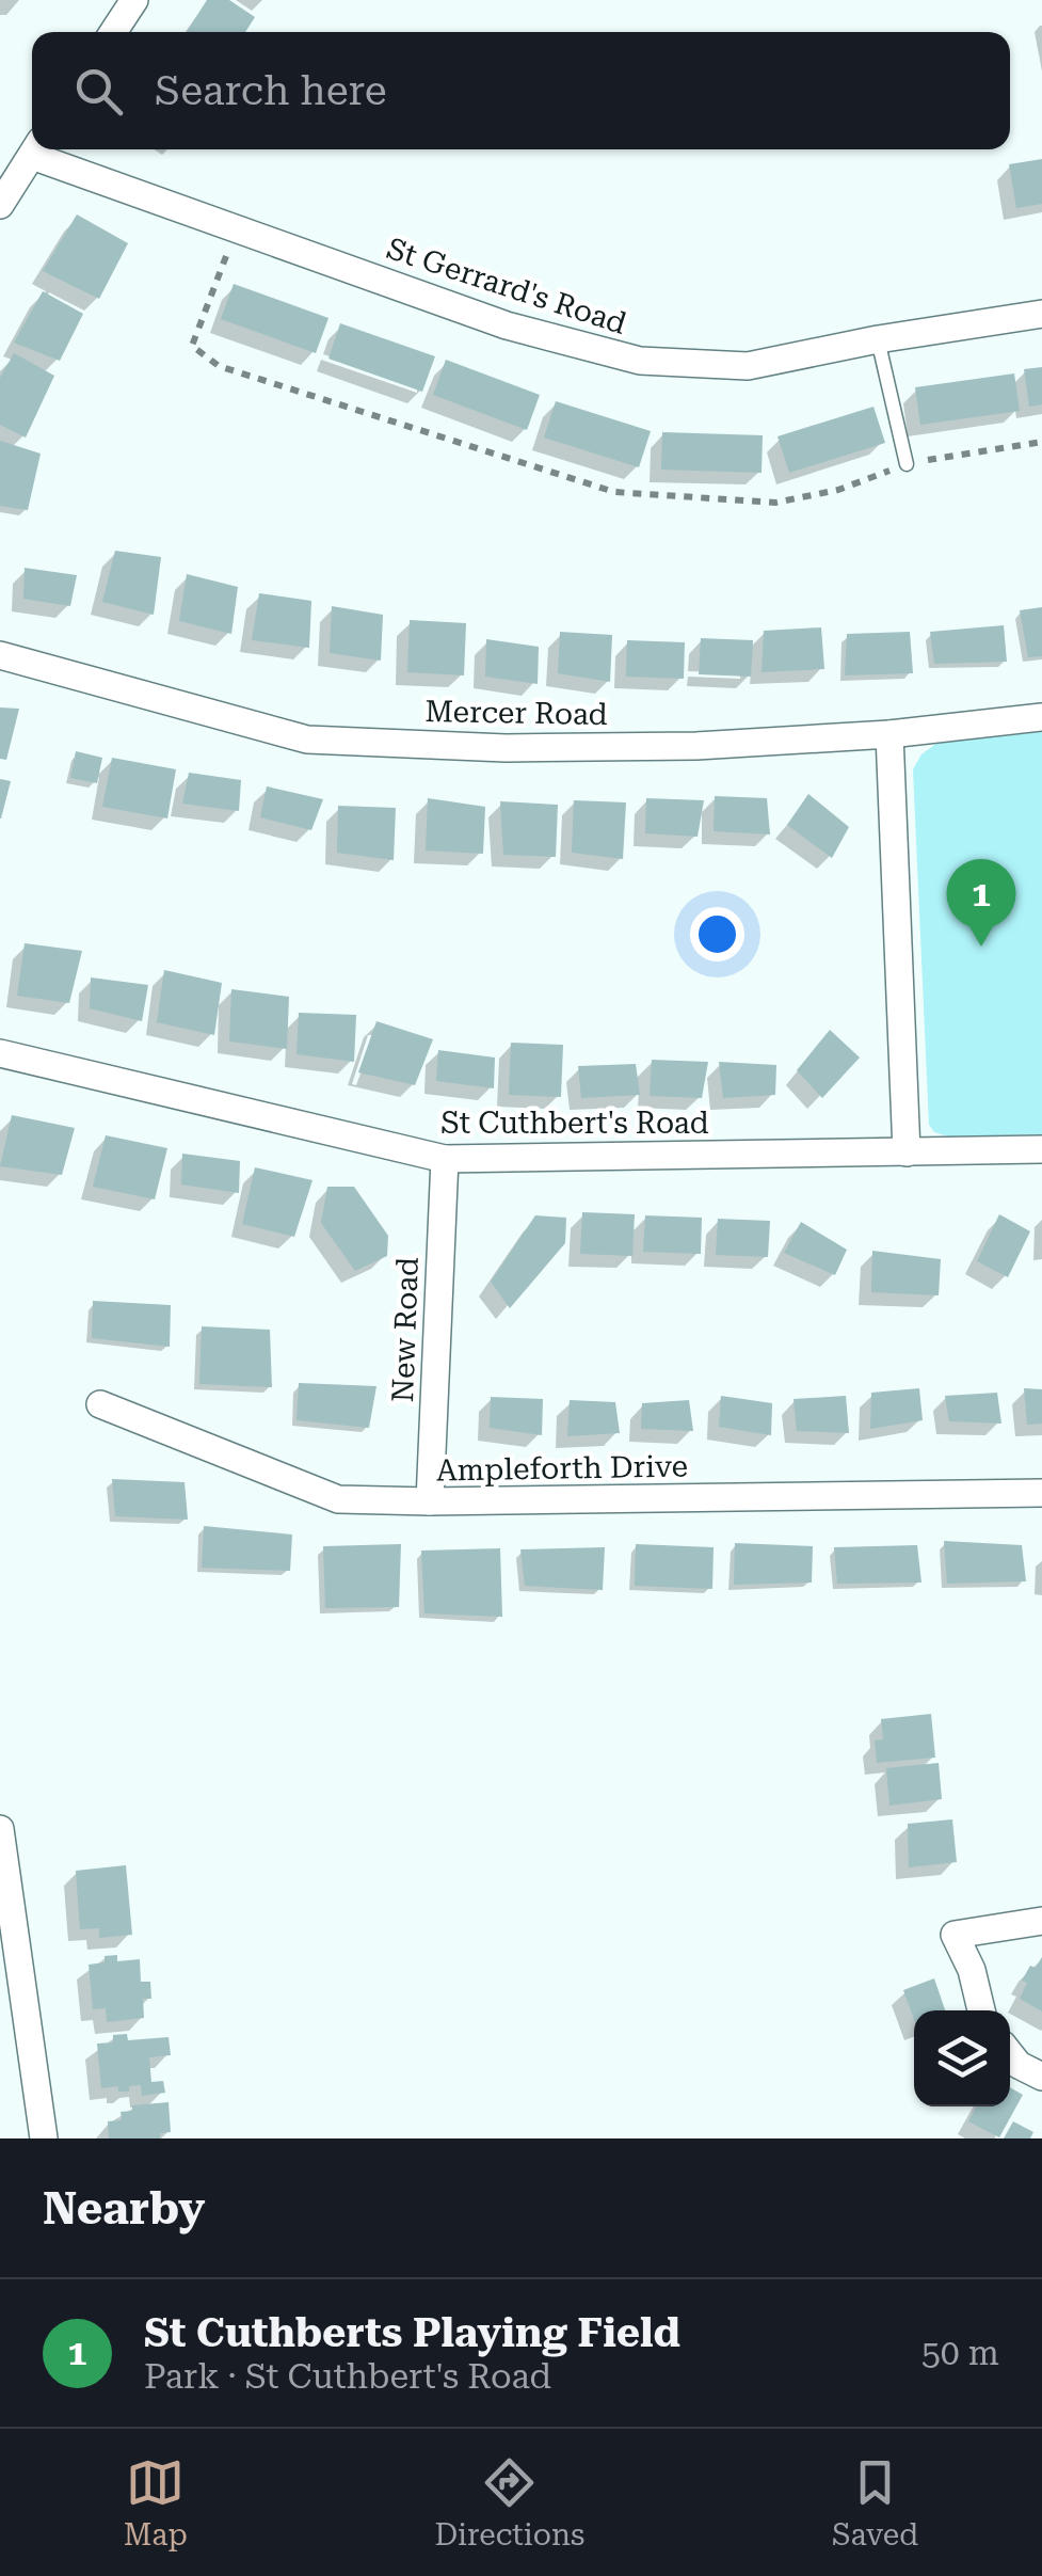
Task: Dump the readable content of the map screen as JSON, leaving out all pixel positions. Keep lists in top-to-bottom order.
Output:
{
  "streets": {
    "street": [
      "St Gerrard's Road",
      "Mercer Road",
      "St Cuthbert's Road",
      "New Road",
      "Ampleforth Drive"
    ]
  },
  "crossings": [
    ["St Cuthbert's Road", "New Road"],
    ["New Road", "Ampleforth Drive"]
  ],
  "page": {
    "search": "Search here",
    "pins": "1",
    "heading": "Nearby",
    "list": [
      {
        "mark": "1",
        "name": "St Cuthberts Playing Field",
        "note": "Park · St Cuthbert's Road",
        "value": "50 m"
      }
    ],
    "nav": ["Map", "Directions", "Saved"]
  }
}
